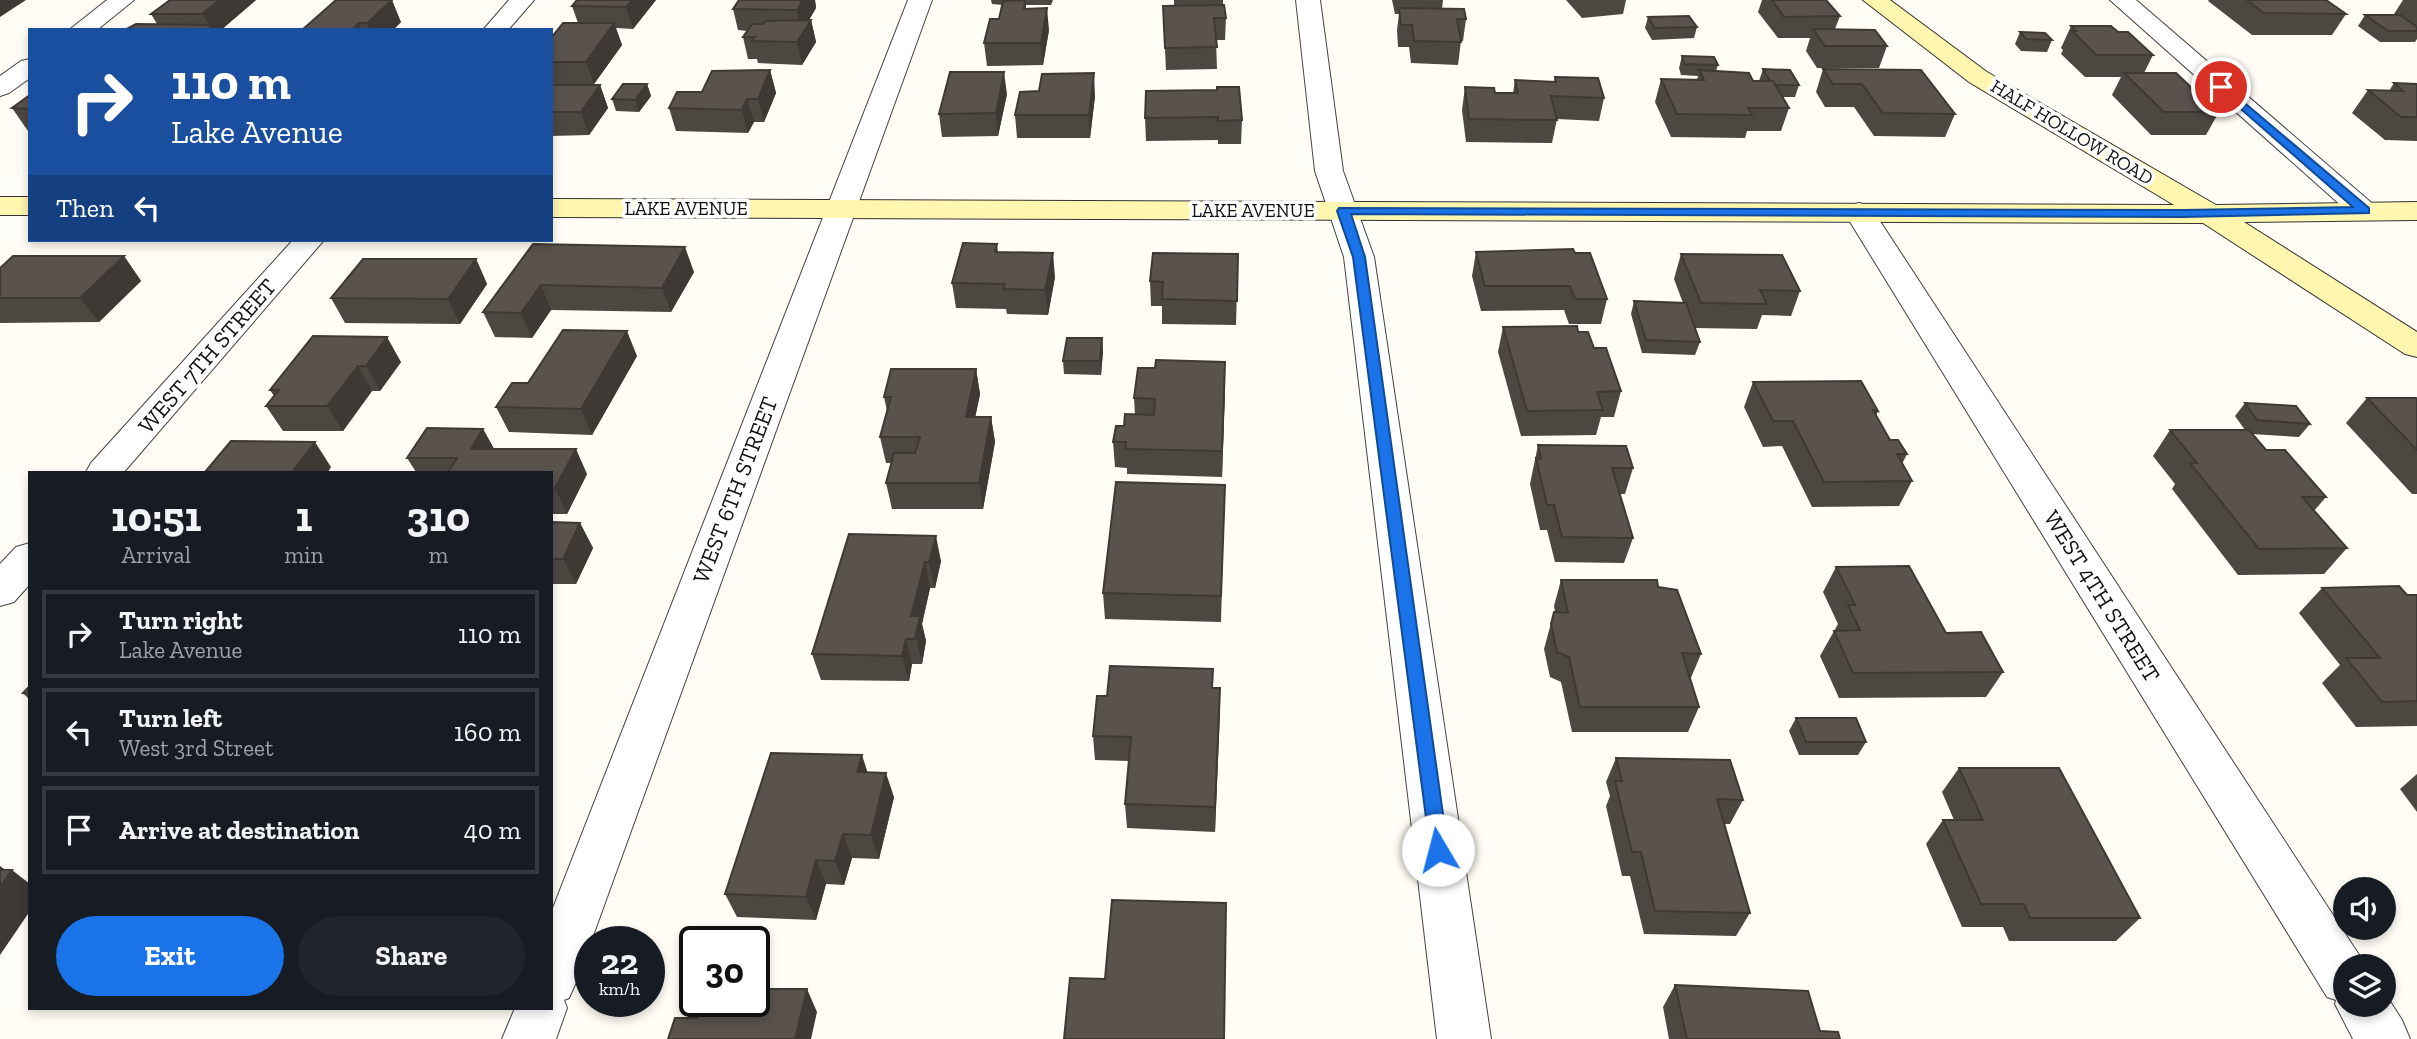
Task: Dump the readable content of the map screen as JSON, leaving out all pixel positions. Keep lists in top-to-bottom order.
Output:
{
  "streets": {
    "street": [
      "HALF HOLLOW ROAD",
      "LAKE AVENUE",
      "WEST 7TH STREET",
      "WEST 6TH STREET",
      "WEST 4TH STREET"
    ]
  },
  "crossings": [
    ["HALF HOLLOW ROAD", "LAKE AVENUE"],
    ["LAKE AVENUE", "WEST 6TH STREET"],
    ["LAKE AVENUE", "WEST 4TH STREET"]
  ],
  "page": {
    "turn": ["110 m", "Lake Avenue"],
    "then": "Then",
    "eta": [
      "10:51",
      "Arrival",
      "1",
      "min",
      "310",
      "m"
    ],
    "list": [
      {
        "name": "Turn right",
        "note": "Lake Avenue",
        "value": "110 m"
      },
      {
        "name": "Turn left",
        "note": "West 3rd Street",
        "value": "160 m"
      },
      {
        "name": "Arrive at destination",
        "value": "40 m"
      }
    ],
    "buttons": ["Exit", "Share"],
    "speed": "22 km/h",
    "limit": "30"
  }
}
